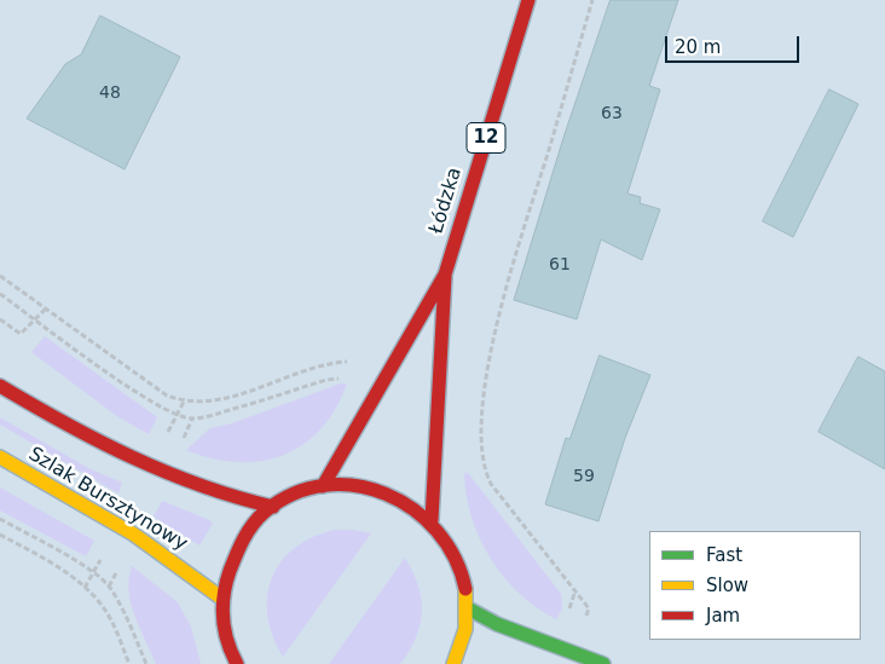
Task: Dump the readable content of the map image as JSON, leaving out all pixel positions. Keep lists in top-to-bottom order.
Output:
{
  "streets": {
    "main road": ["12", "Łódzka", "Szlak Bursztynowy"]
  },
  "house_numbers": [
    "48",
    "63",
    "61",
    "59"
  ],
  "legend": ["Fast", "Slow", "Jam"],
  "scale_bar": "20 m"
}
